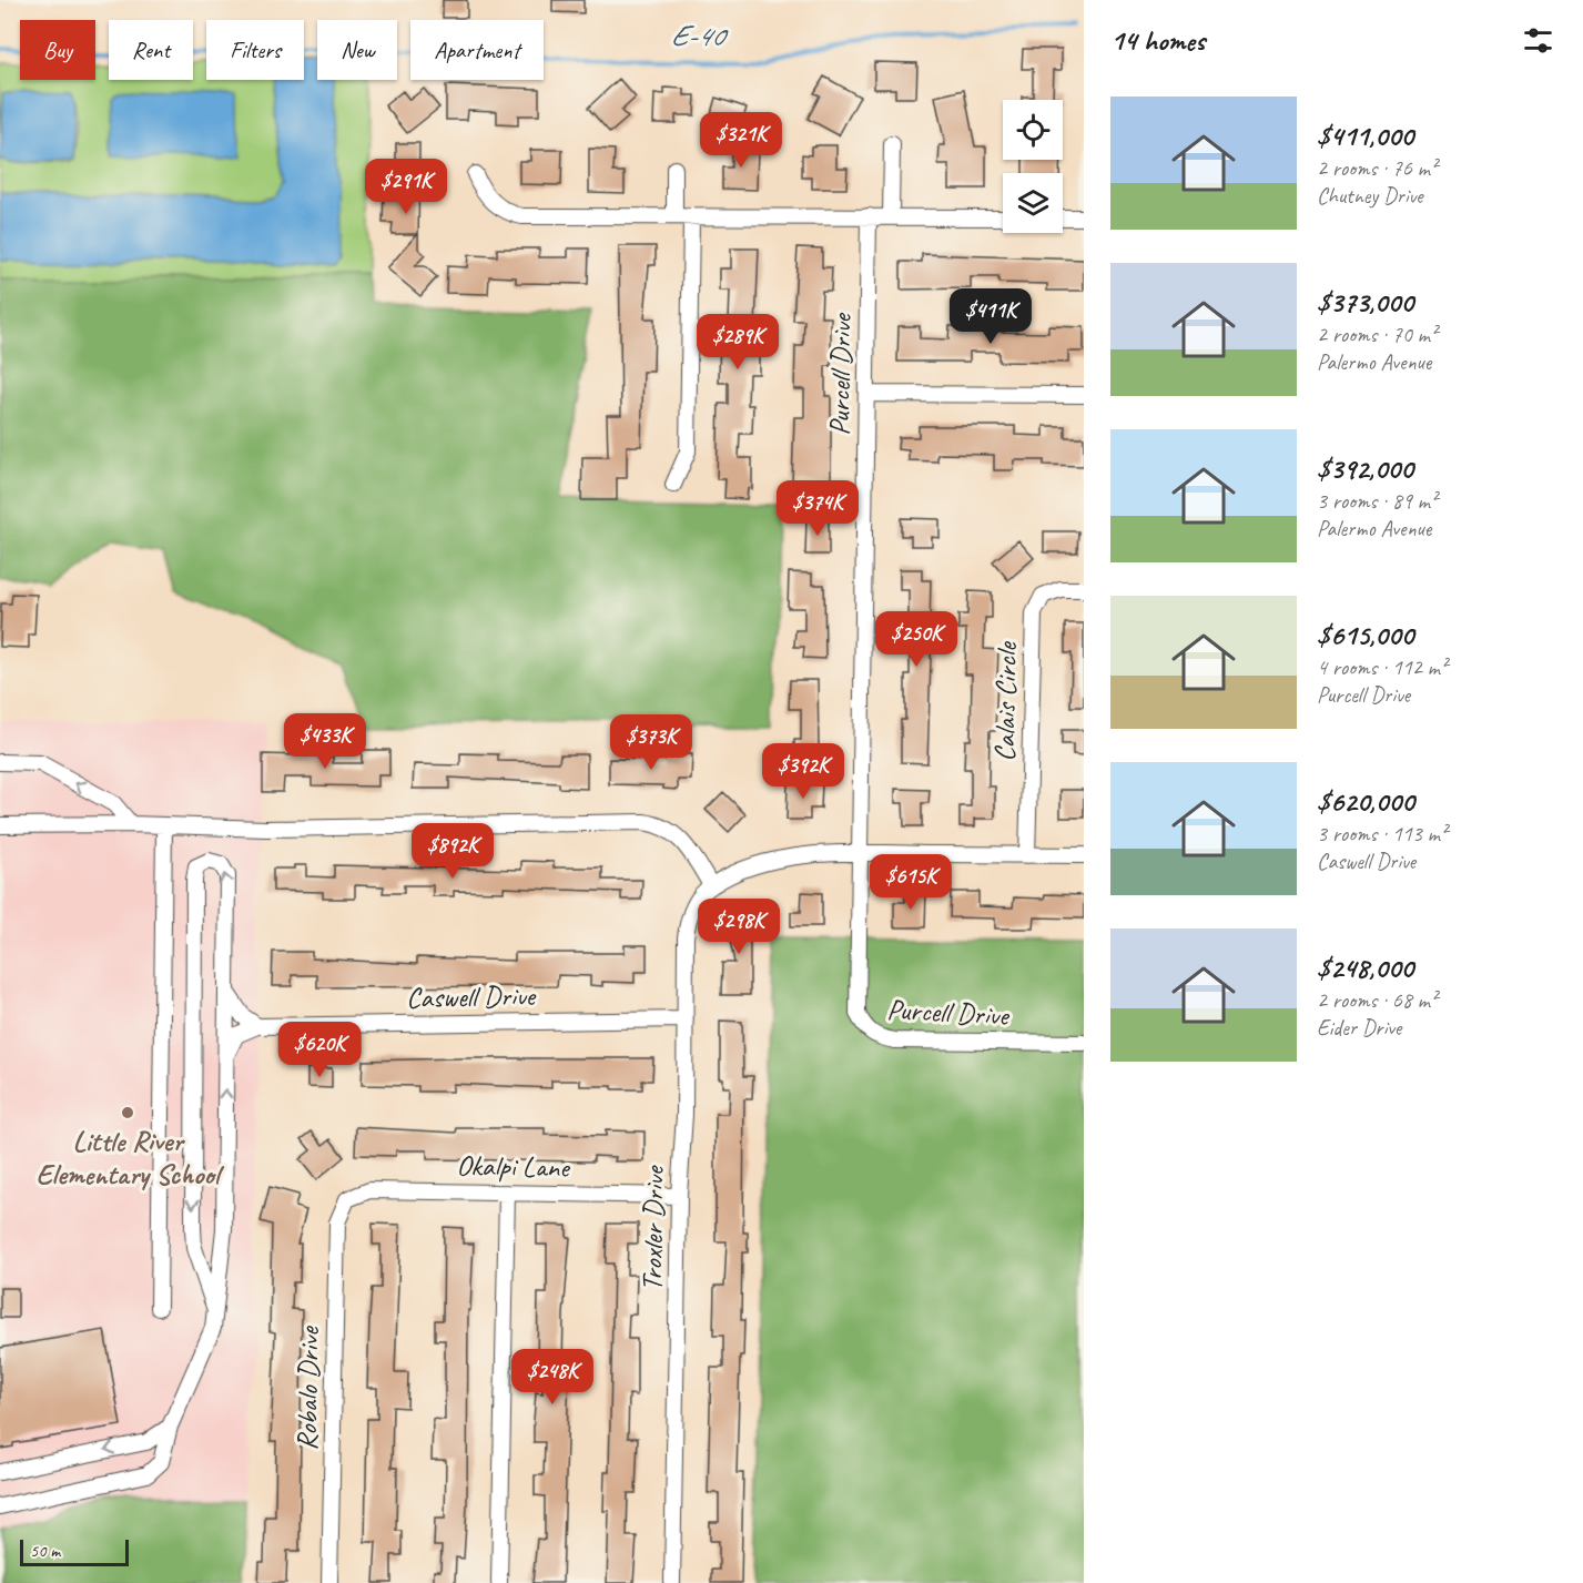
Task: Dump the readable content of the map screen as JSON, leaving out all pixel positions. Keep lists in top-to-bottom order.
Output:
{
  "streets": {
    "street": [
      "Purcell Drive",
      "Calais Circle",
      "Caswell Drive",
      "Okalpi Lane",
      "Troxler Drive",
      "Robalo Drive"
    ]
  },
  "crossings": [
    ["Caswell Drive", "Troxler Drive"],
    ["Okalpi Lane", "Troxler Drive"],
    ["Okalpi Lane", "Robalo Drive"]
  ],
  "water": ["E-40"],
  "places": ["Little River Elementary School"],
  "scale_bar": "50 m",
  "page": {
    "heading": "14 homes",
    "chip": [
      "Buy",
      "Rent",
      "Filters",
      "New",
      "Apartment"
    ],
    "list": [
      {
        "name": "$411,000",
        "note": "2 rooms · 76 m² · Chutney Drive"
      },
      {
        "name": "$373,000",
        "note": "2 rooms · 70 m² · Palermo Avenue"
      },
      {
        "name": "$392,000",
        "note": "3 rooms · 89 m² · Palermo Avenue"
      },
      {
        "name": "$615,000",
        "note": "4 rooms · 112 m² · Purcell Drive"
      },
      {
        "name": "$620,000",
        "note": "3 rooms · 113 m² · Caswell Drive"
      },
      {
        "name": "$248,000",
        "note": "2 rooms · 68 m² · Eider Drive"
      }
    ],
    "price": [
      "$321K",
      "$291K",
      "$411K",
      "$289K",
      "$374K",
      "$250K",
      "$433K",
      "$373K",
      "$392K",
      "$892K",
      "$615K",
      "$298K",
      "$620K",
      "$248K"
    ],
    "scale": "50 m"
  }
}
